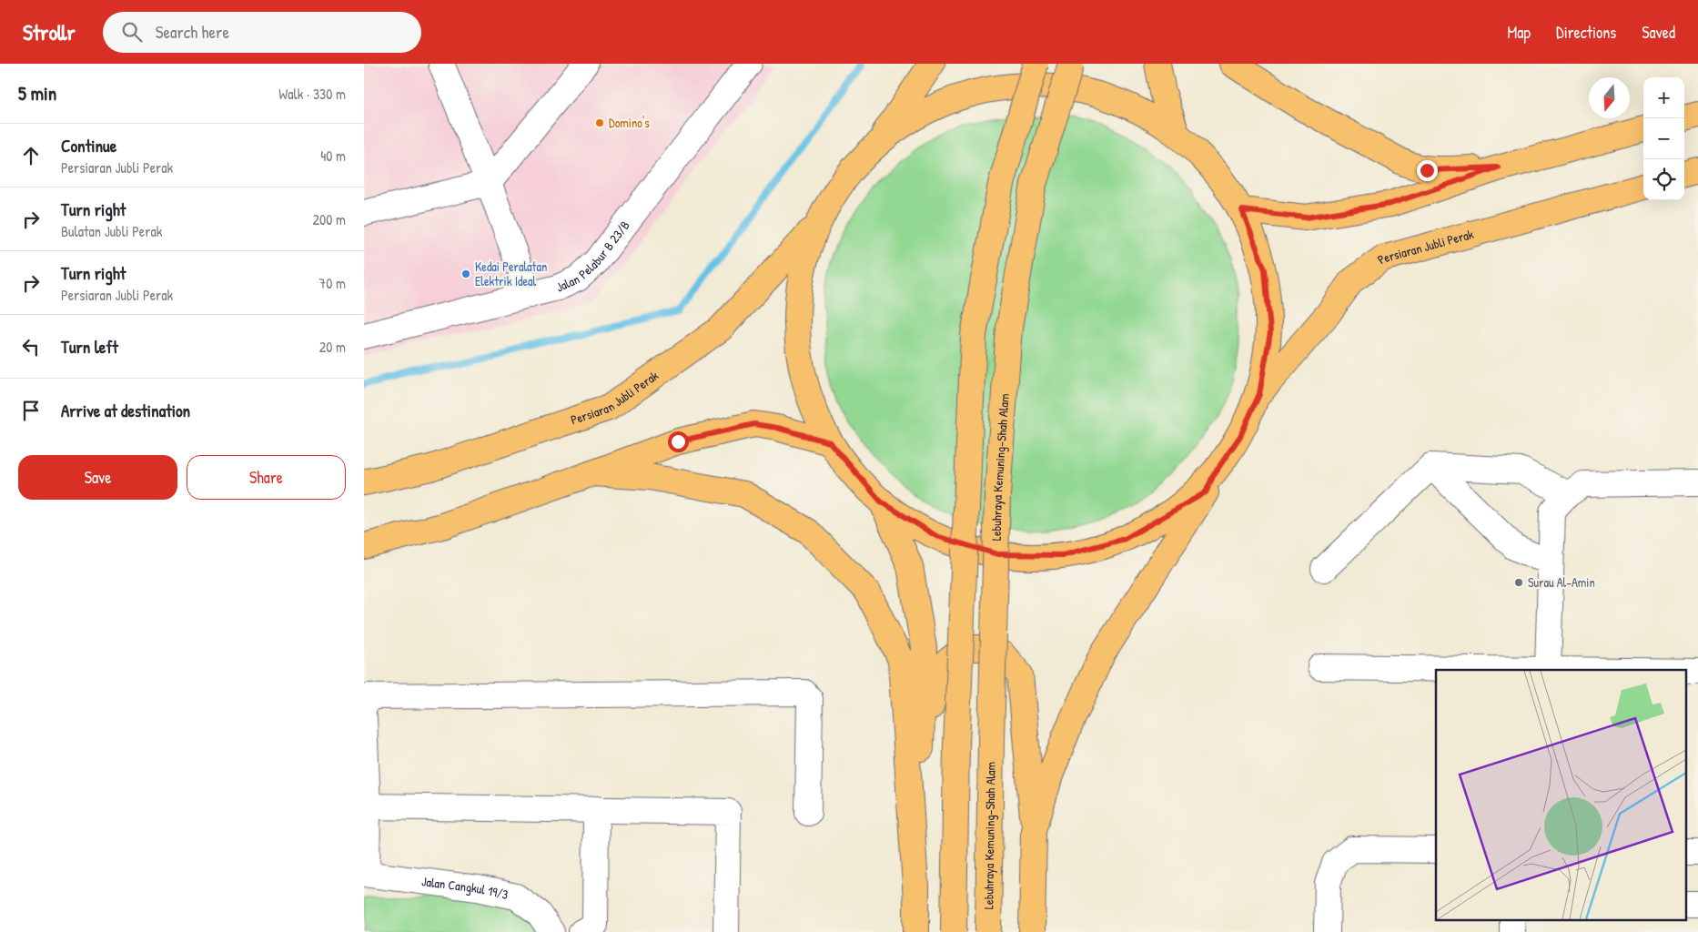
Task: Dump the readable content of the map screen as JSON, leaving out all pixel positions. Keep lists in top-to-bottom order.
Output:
{
  "streets": {
    "main road": ["Persiaran Jubli Perak", "Lebuhraya Kemuning–Shah Alam"],
    "street": ["Jalan Pelabur B 23/B", "Jalan Cangkul 19/3"]
  },
  "places": ["Domino's", "Kedai Peralatan Elektrik Ideal", "Surau Al-Amin"],
  "north": "bottom",
  "page": {
    "header": "Strollr",
    "search": "Search here",
    "nav": ["Map", "Directions", "Saved"],
    "heading": ["5 min", "Walk · 330 m"],
    "map_buttons": ["+", "−"],
    "list": [
      ["Continue", "Persiaran Jubli Perak", "40 m"],
      ["Turn right", "Bulatan Jubli Perak", "200 m"],
      ["Turn right", "Persiaran Jubli Perak", "70 m"],
      ["Turn left", "20 m"],
      "Arrive at destination"
    ],
    "buttons": ["Save", "Share"]
  }
}
